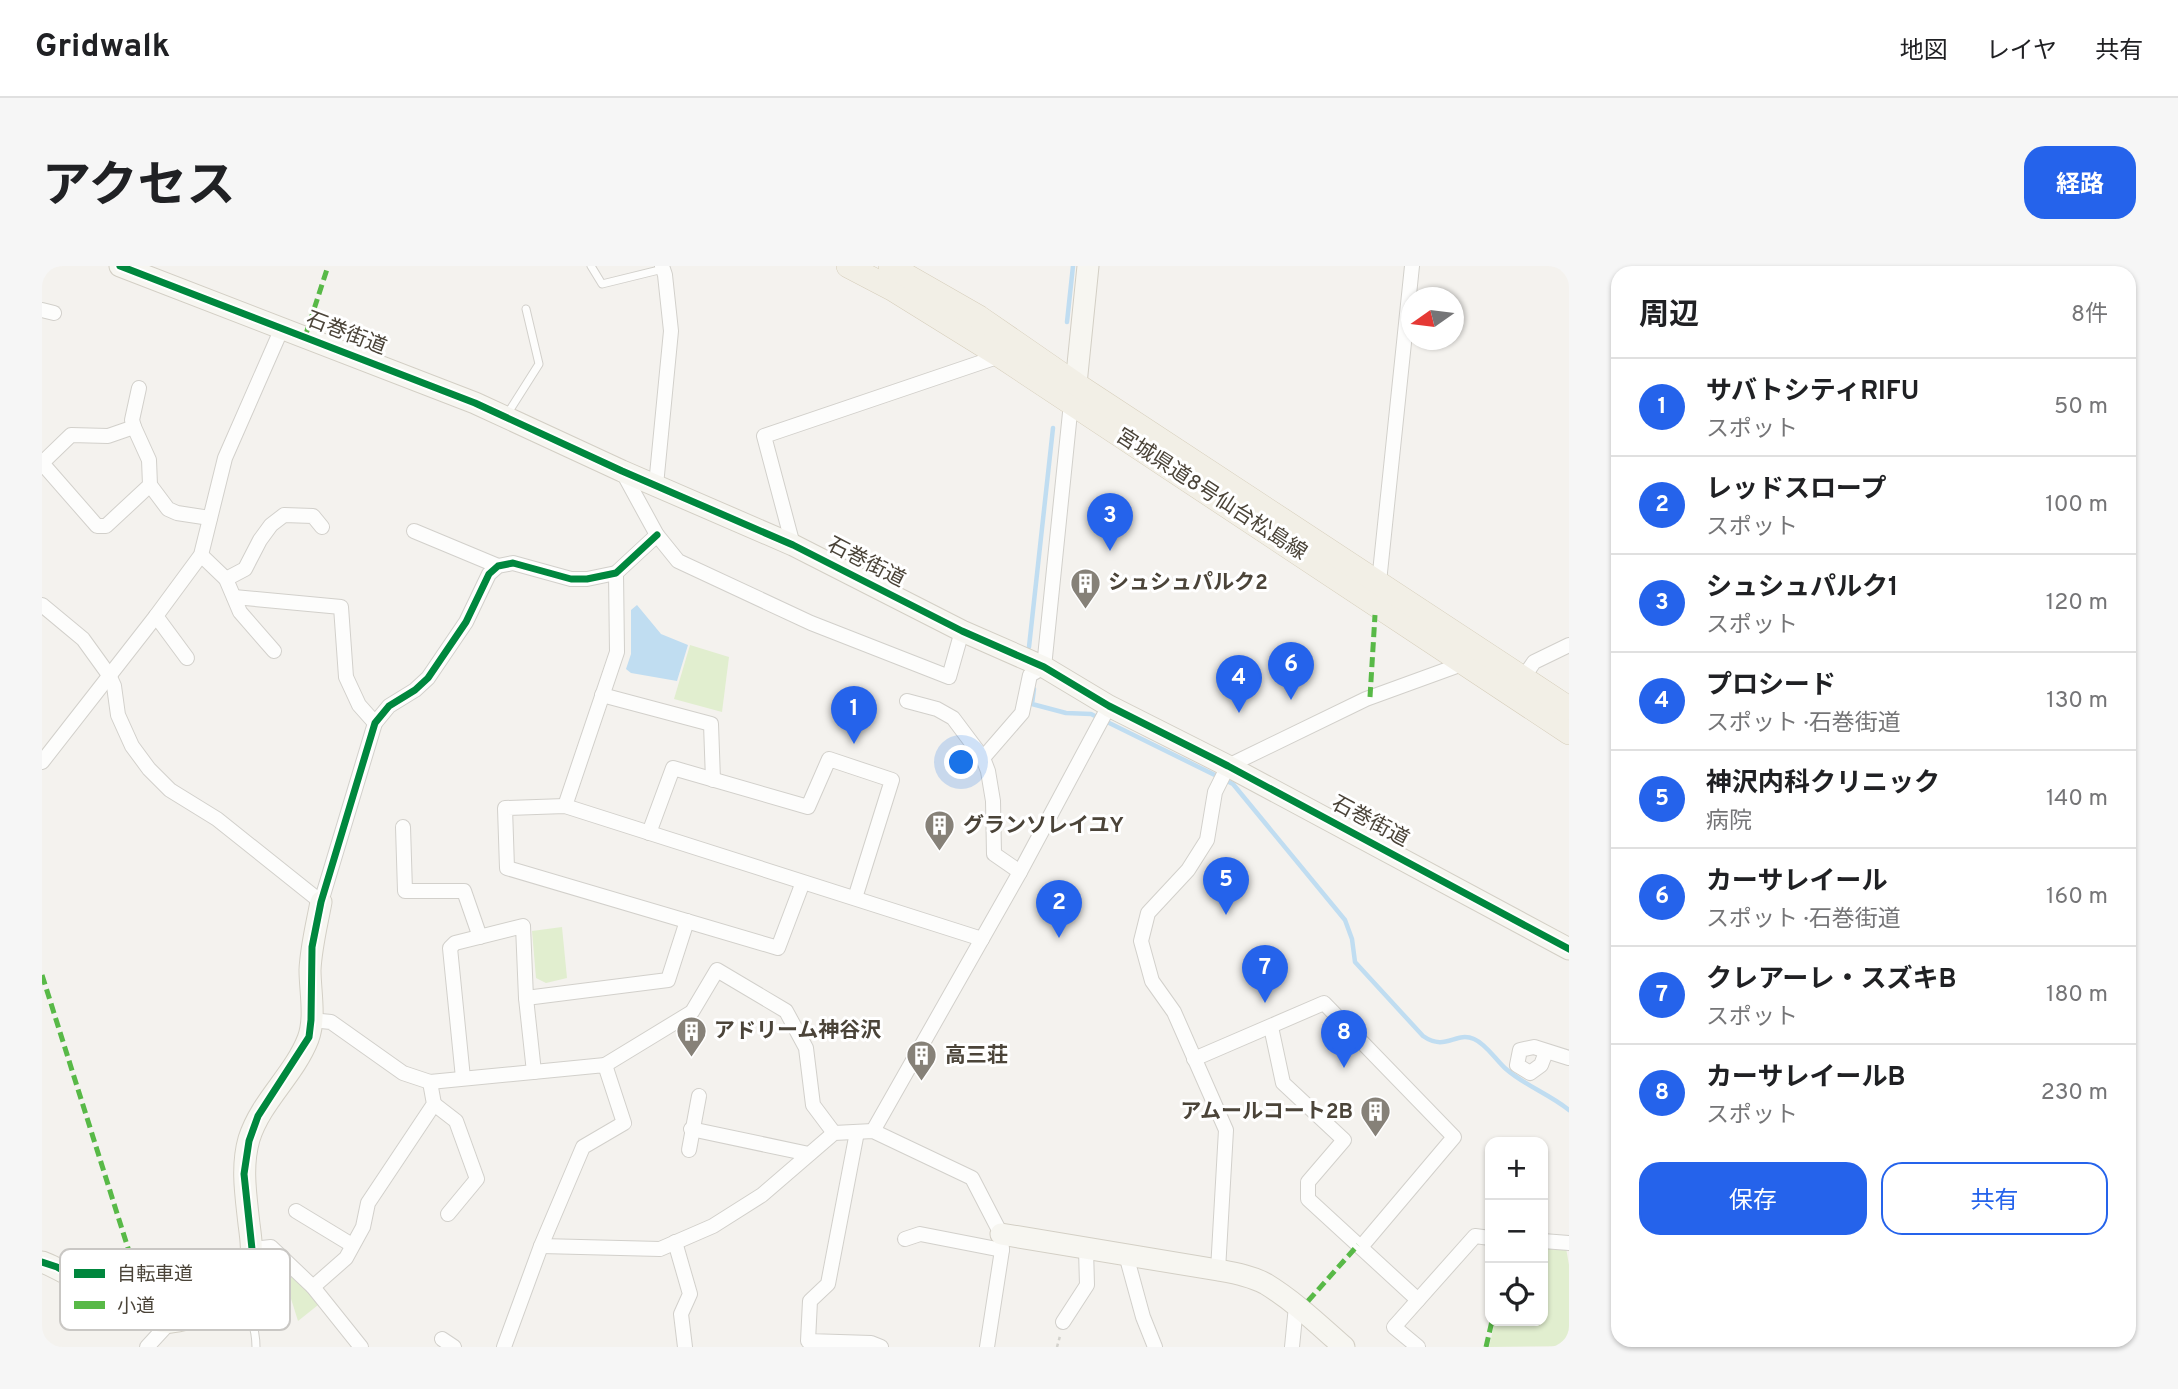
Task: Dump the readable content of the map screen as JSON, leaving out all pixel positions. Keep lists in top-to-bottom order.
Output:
{
  "streets": {
    "main road": ["宮城県道8号仙台松島線"],
    "street": ["石巻街道"]
  },
  "places": {
    "building": [
      "シュシュパルク2",
      "グランソレイユY",
      "アドリーム神谷沢",
      "高三荘",
      "アムールコート2B"
    ]
  },
  "legend": ["自転車道", "小道"],
  "north": "left",
  "page": {
    "header": "Gridwalk",
    "nav": ["地図", "レイヤ", "共有"],
    "title": "アクセス",
    "buttons": [
      "経路",
      ["保存", "共有"]
    ],
    "heading": ["周辺", "8件"],
    "list": [
      {
        "mark": "1",
        "name": "サバトシティRIFU",
        "note": "スポット",
        "value": "50 m"
      },
      {
        "mark": "2",
        "name": "レッドスロープ",
        "note": "スポット",
        "value": "100 m"
      },
      {
        "mark": "3",
        "name": "シュシュパルク1",
        "note": "スポット",
        "value": "120 m"
      },
      {
        "mark": "4",
        "name": "プロシード",
        "note": "スポット · 石巻街道",
        "value": "130 m"
      },
      {
        "mark": "5",
        "name": "神沢内科クリニック",
        "note": "病院",
        "value": "140 m"
      },
      {
        "mark": "6",
        "name": "カーサレイール",
        "note": "スポット · 石巻街道",
        "value": "160 m"
      },
      {
        "mark": "7",
        "name": "クレアーレ・スズキB",
        "note": "スポット",
        "value": "180 m"
      },
      {
        "mark": "8",
        "name": "カーサレイールB",
        "note": "スポット",
        "value": "230 m"
      }
    ],
    "pins": [
      "3",
      "6",
      "4",
      "1",
      "5",
      "2",
      "7",
      "8"
    ],
    "map_buttons": ["+", "−"]
  }
}
